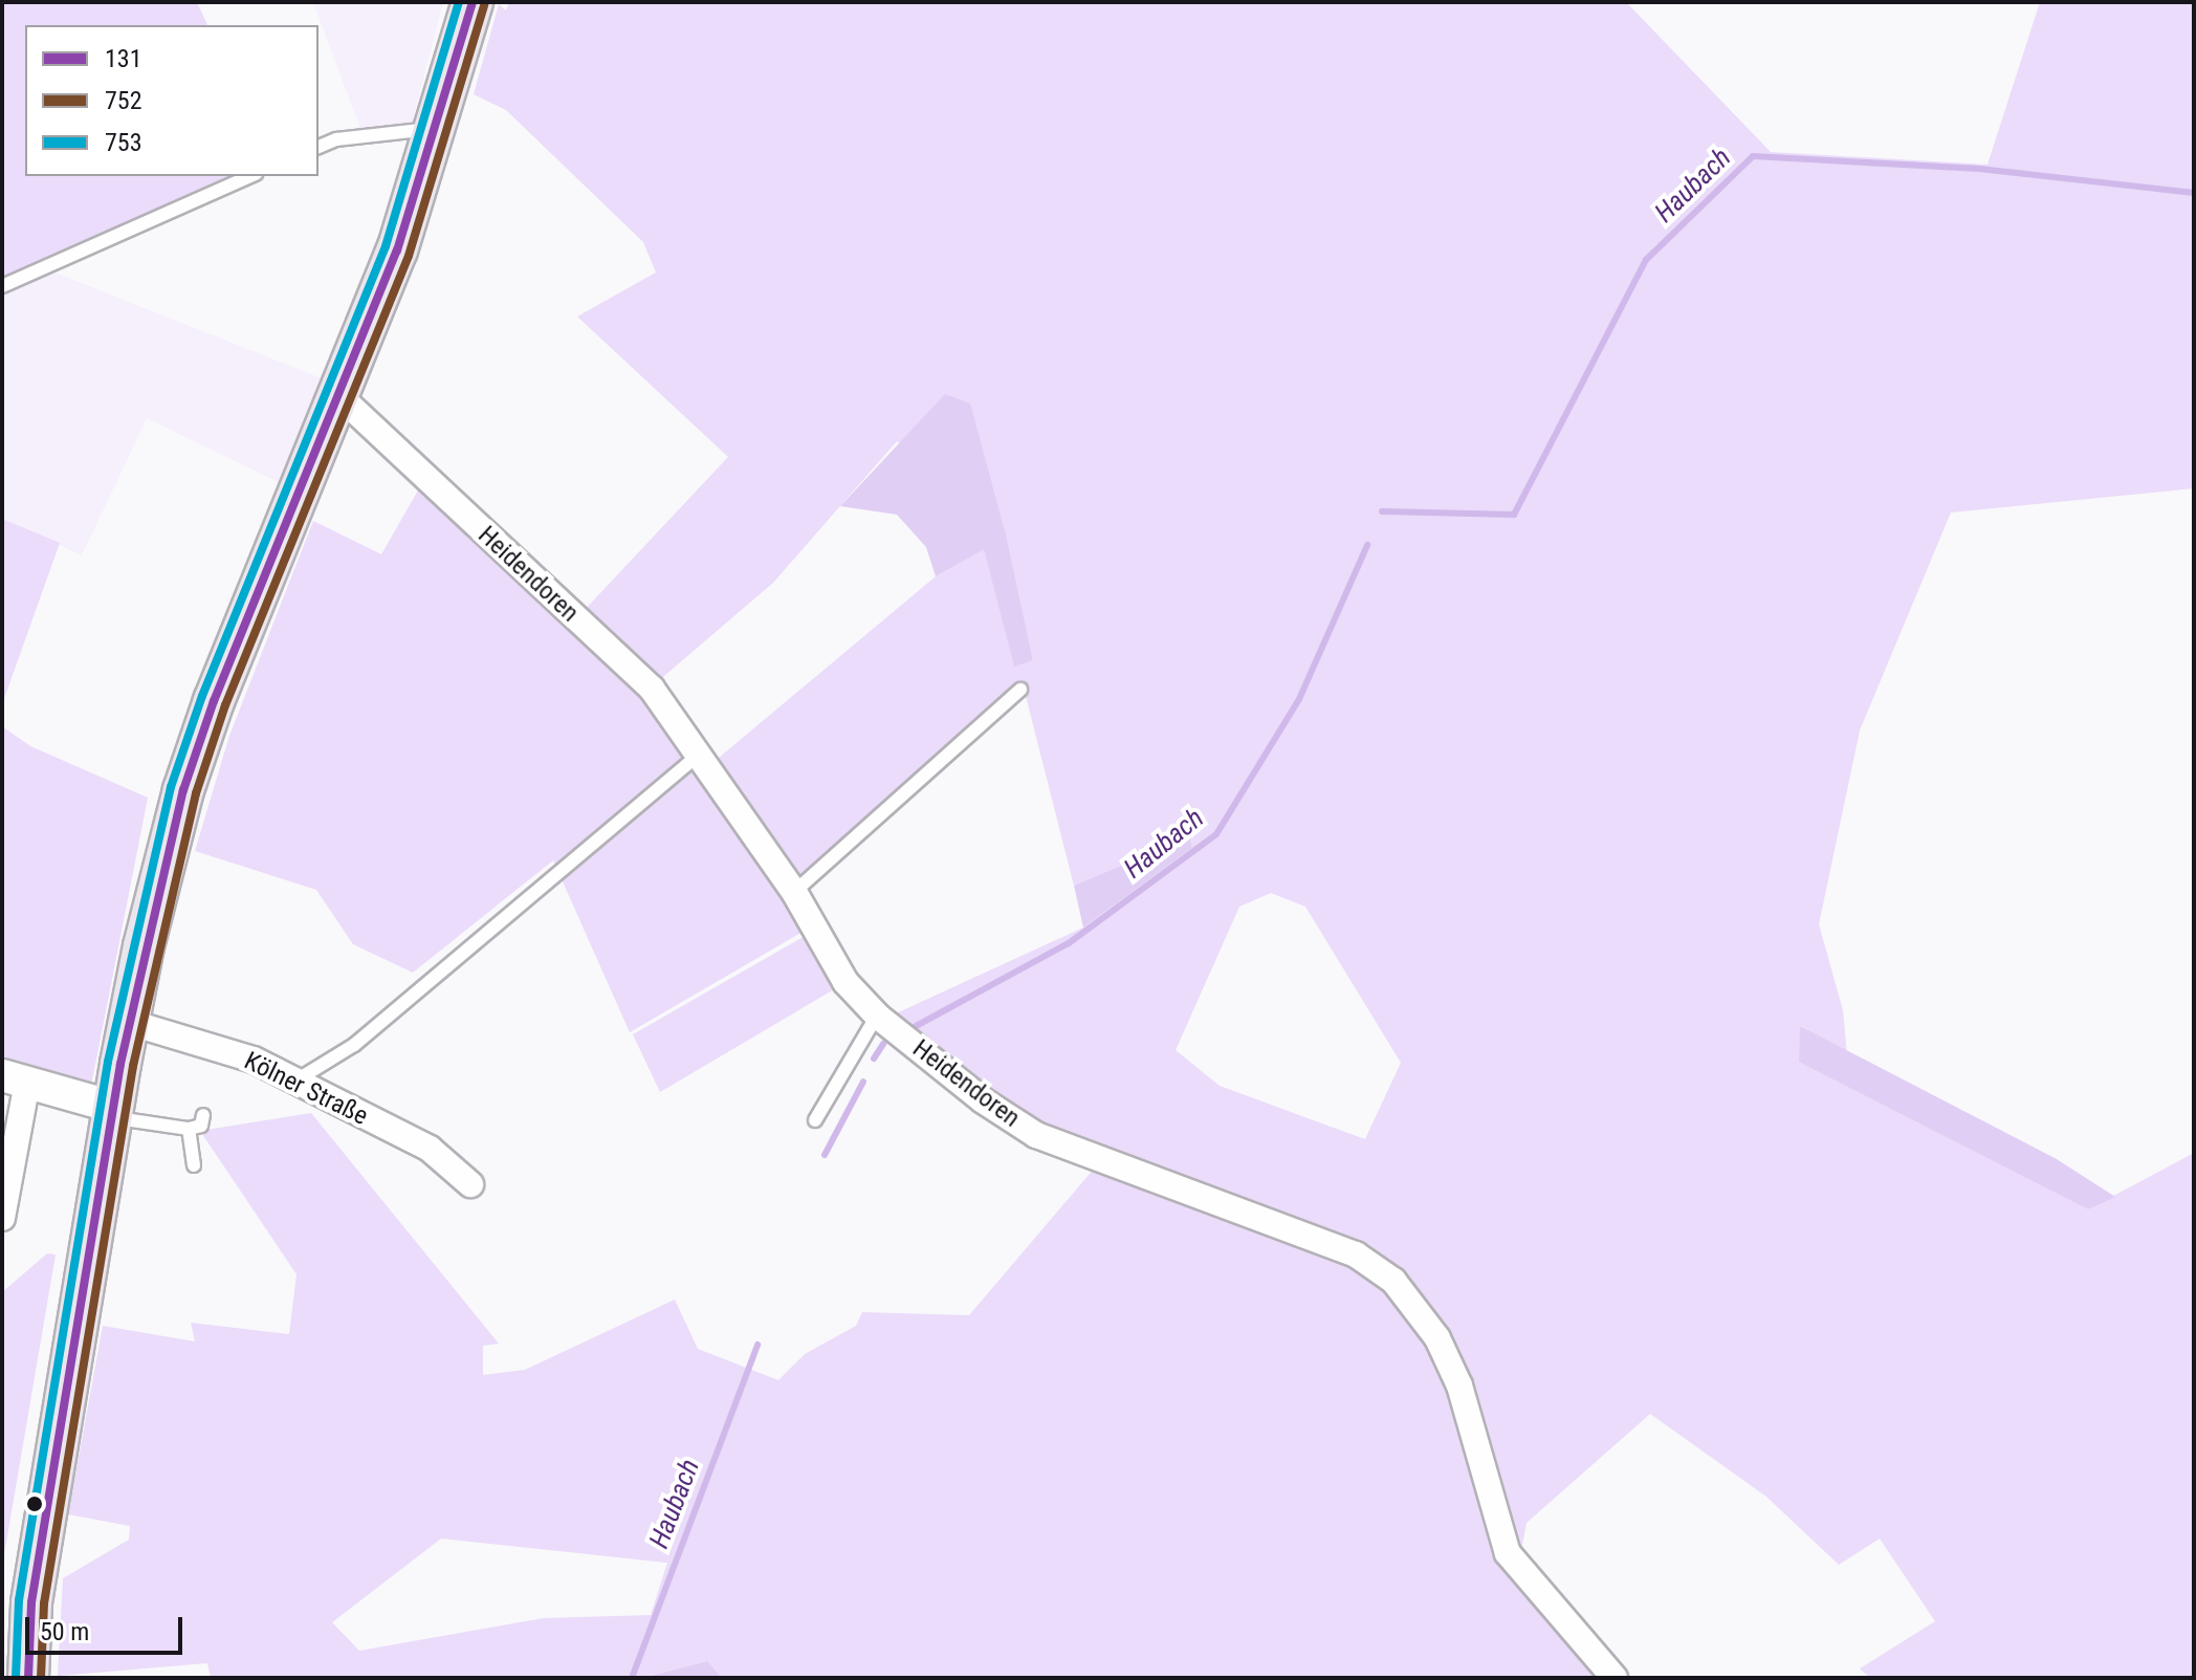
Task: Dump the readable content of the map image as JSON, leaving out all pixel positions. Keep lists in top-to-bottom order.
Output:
{
  "streets": {
    "street": ["Heidendoren", "Kölner Straße"]
  },
  "water": ["Haubach"],
  "lines": ["transit line 131", "transit line 753", "transit line 752"],
  "legend": ["131", "752", "753"],
  "scale_bar": "50 m"
}
